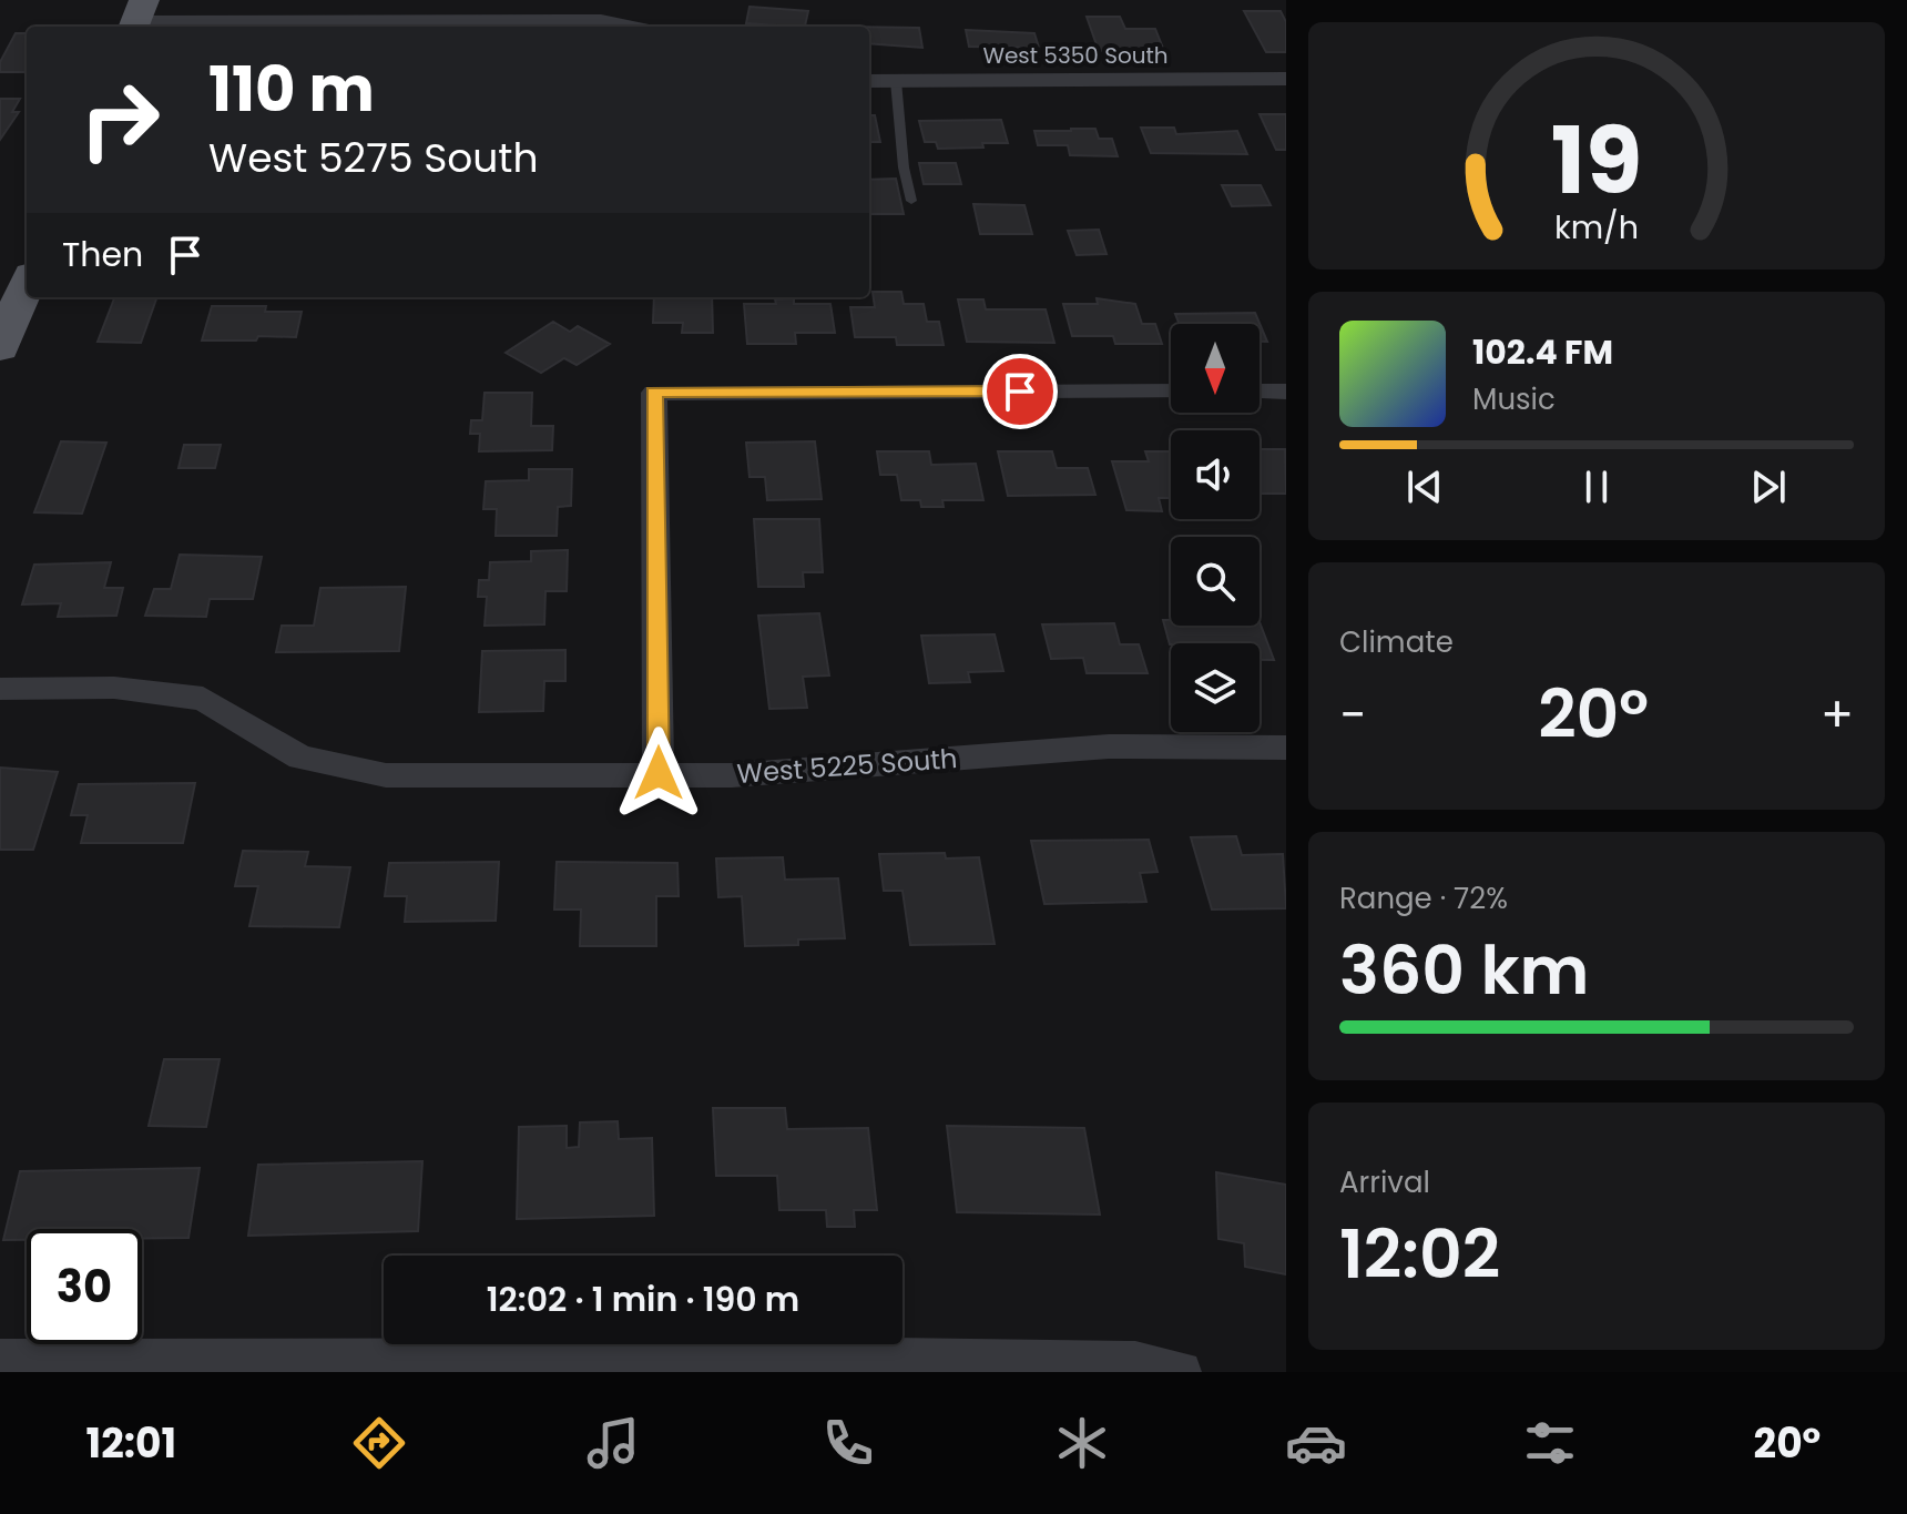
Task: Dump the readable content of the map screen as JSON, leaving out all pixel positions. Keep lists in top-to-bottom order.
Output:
{
  "streets": {
    "street": ["West 5350 South", "West 5225 South"]
  },
  "north": "bottom",
  "page": {
    "turn": ["110 m", "West 5275 South"],
    "then": "Then",
    "song": ["102.4 FM", "Music"],
    "tile": [
      "Climate",
      ["Range · 72%", "360 km"],
      ["Arrival", "12:02"]
    ],
    "heat": ["−", "20°", "+"],
    "limit": "30",
    "trip": "12:02 · 1 min · 190 m",
    "tabs": ["12:01", "20°"],
    "gauge": ["19", "km/h"]
  }
}
